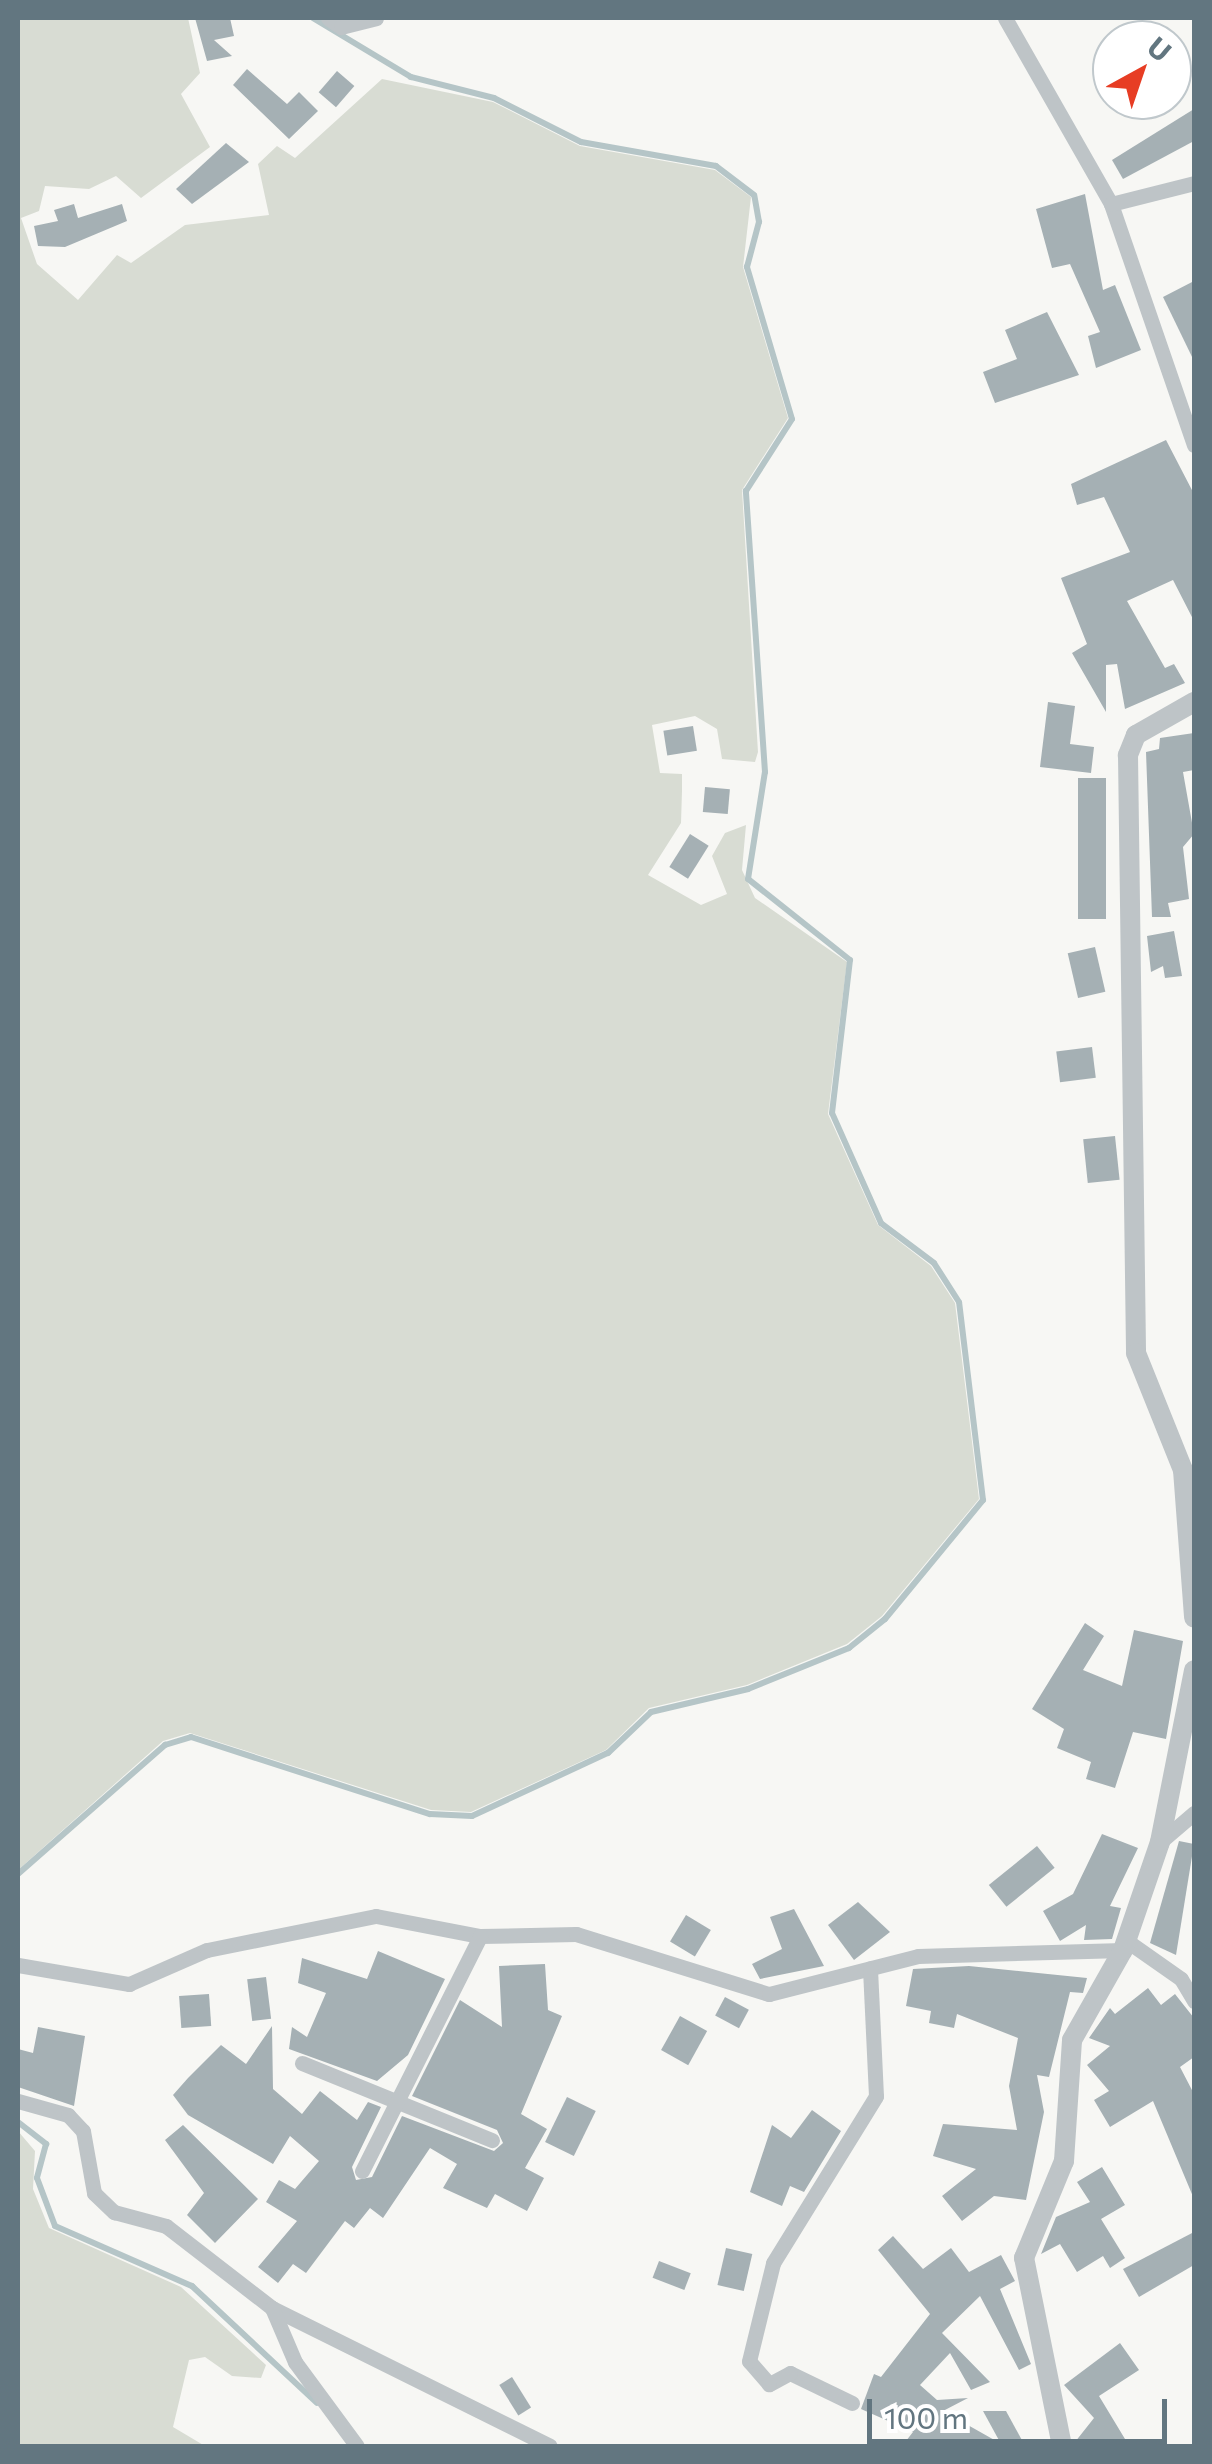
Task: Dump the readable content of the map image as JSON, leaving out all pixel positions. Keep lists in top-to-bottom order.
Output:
{
  "scale_bar": "100 m",
  "north": "top right"
}
